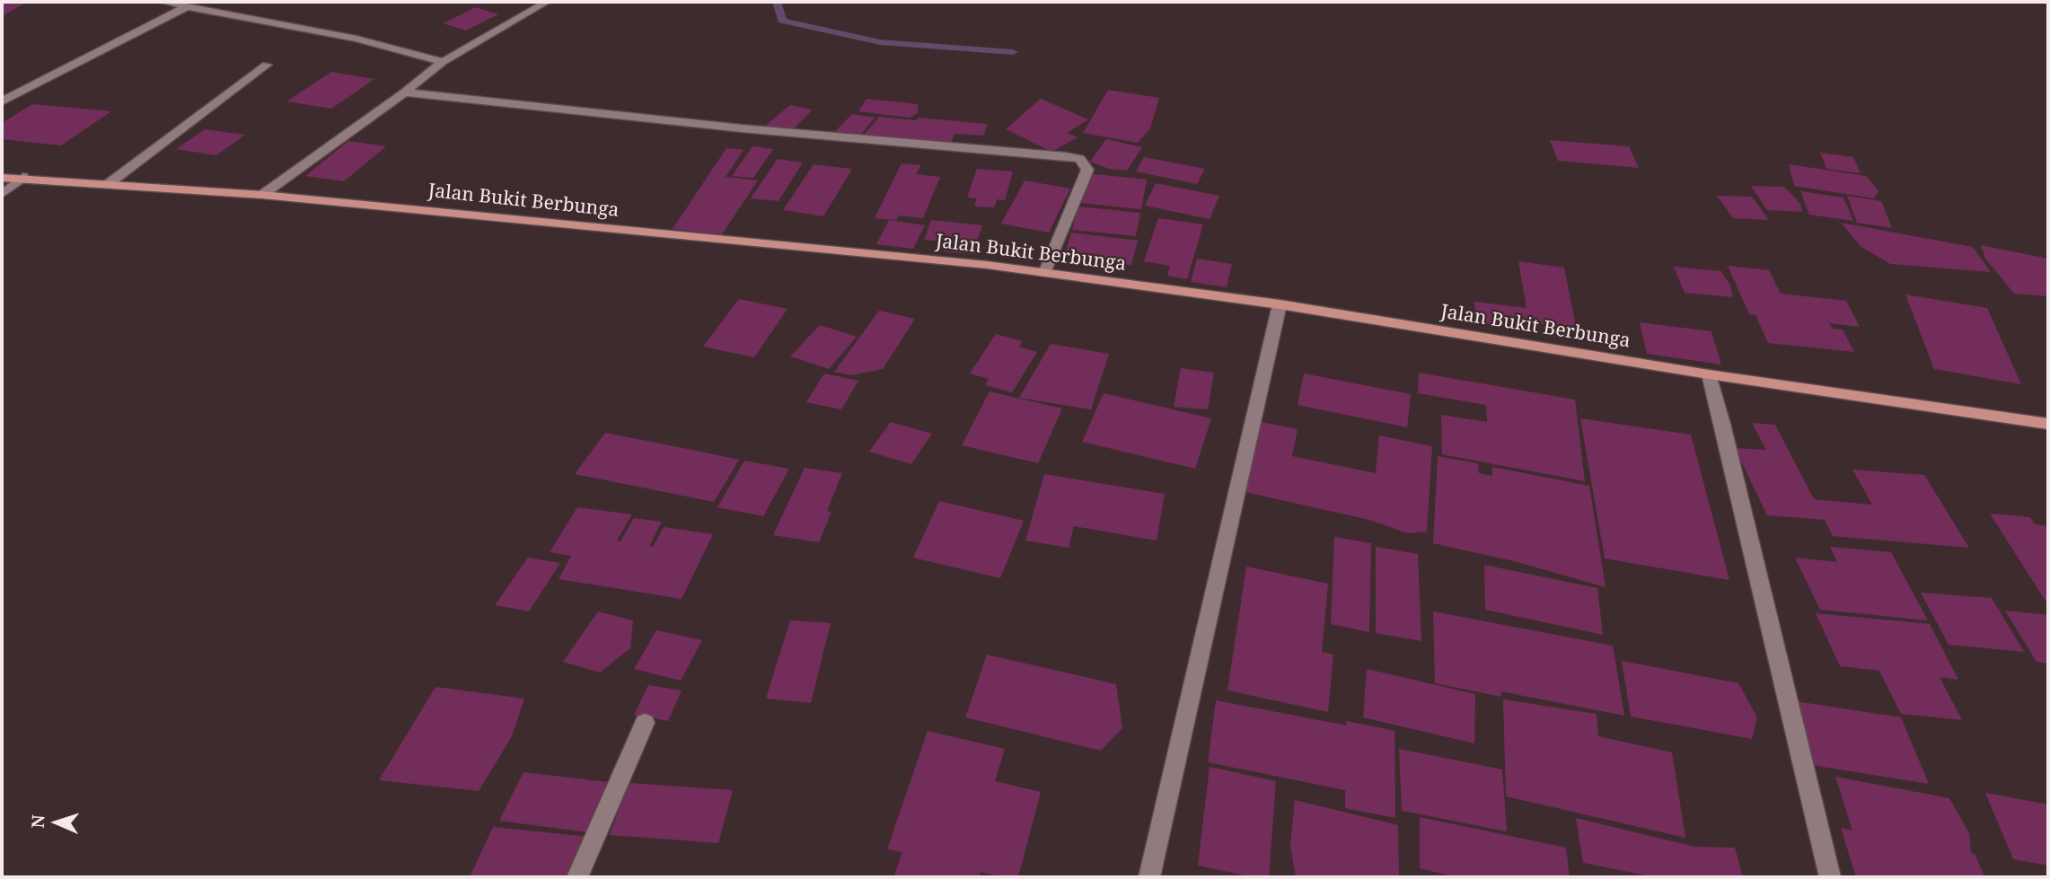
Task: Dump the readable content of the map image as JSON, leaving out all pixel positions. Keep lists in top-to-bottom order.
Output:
{
  "streets": {
    "main road": ["Jalan Bukit Berbunga"]
  },
  "north": "left"
}
